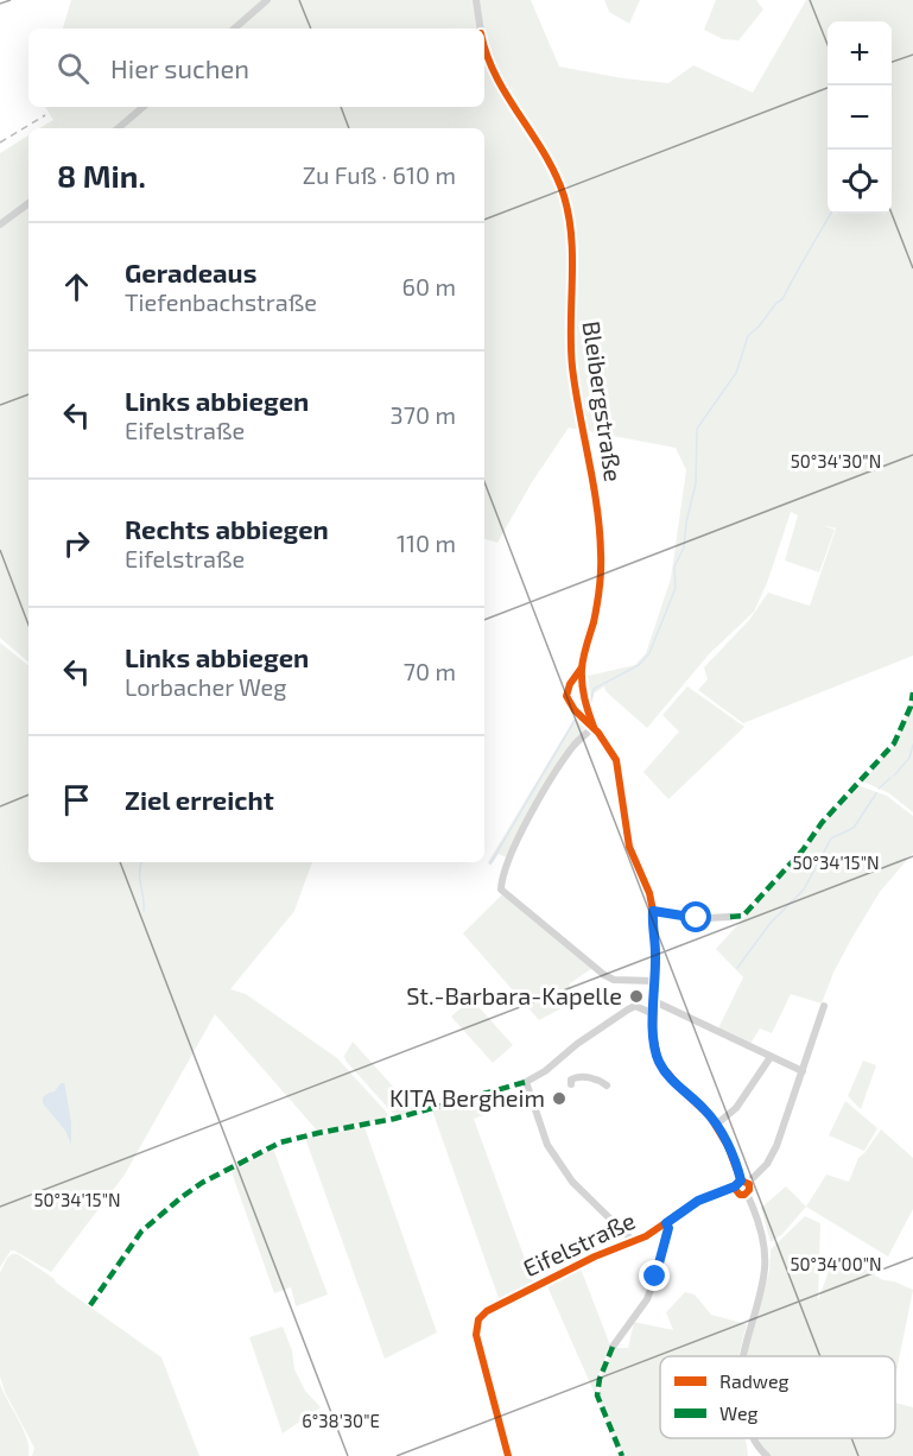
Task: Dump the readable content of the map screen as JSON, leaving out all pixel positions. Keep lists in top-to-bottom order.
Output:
{
  "streets": {
    "street": ["Bleibergstraße", "Eifelstraße"]
  },
  "places": ["St.-Barbara-Kapelle", "KITA Bergheim"],
  "legend": ["Radweg", "Weg"],
  "page": {
    "map_buttons": ["+", "−"],
    "search": "Hier suchen",
    "heading": ["8 Min.", "Zu Fuß · 610 m"],
    "list": [
      ["Geradeaus", "Tiefenbachstraße", "60 m"],
      ["Links abbiegen", "Eifelstraße", "370 m"],
      ["Rechts abbiegen", "Eifelstraße", "110 m"],
      ["Links abbiegen", "Lorbacher Weg", "70 m"],
      "Ziel erreicht"
    ]
  },
  "coordinates": [
    "50°34'30\"N",
    "50°34'15\"N",
    "50°34'00\"N",
    "6°38'30\"E"
  ]
}
